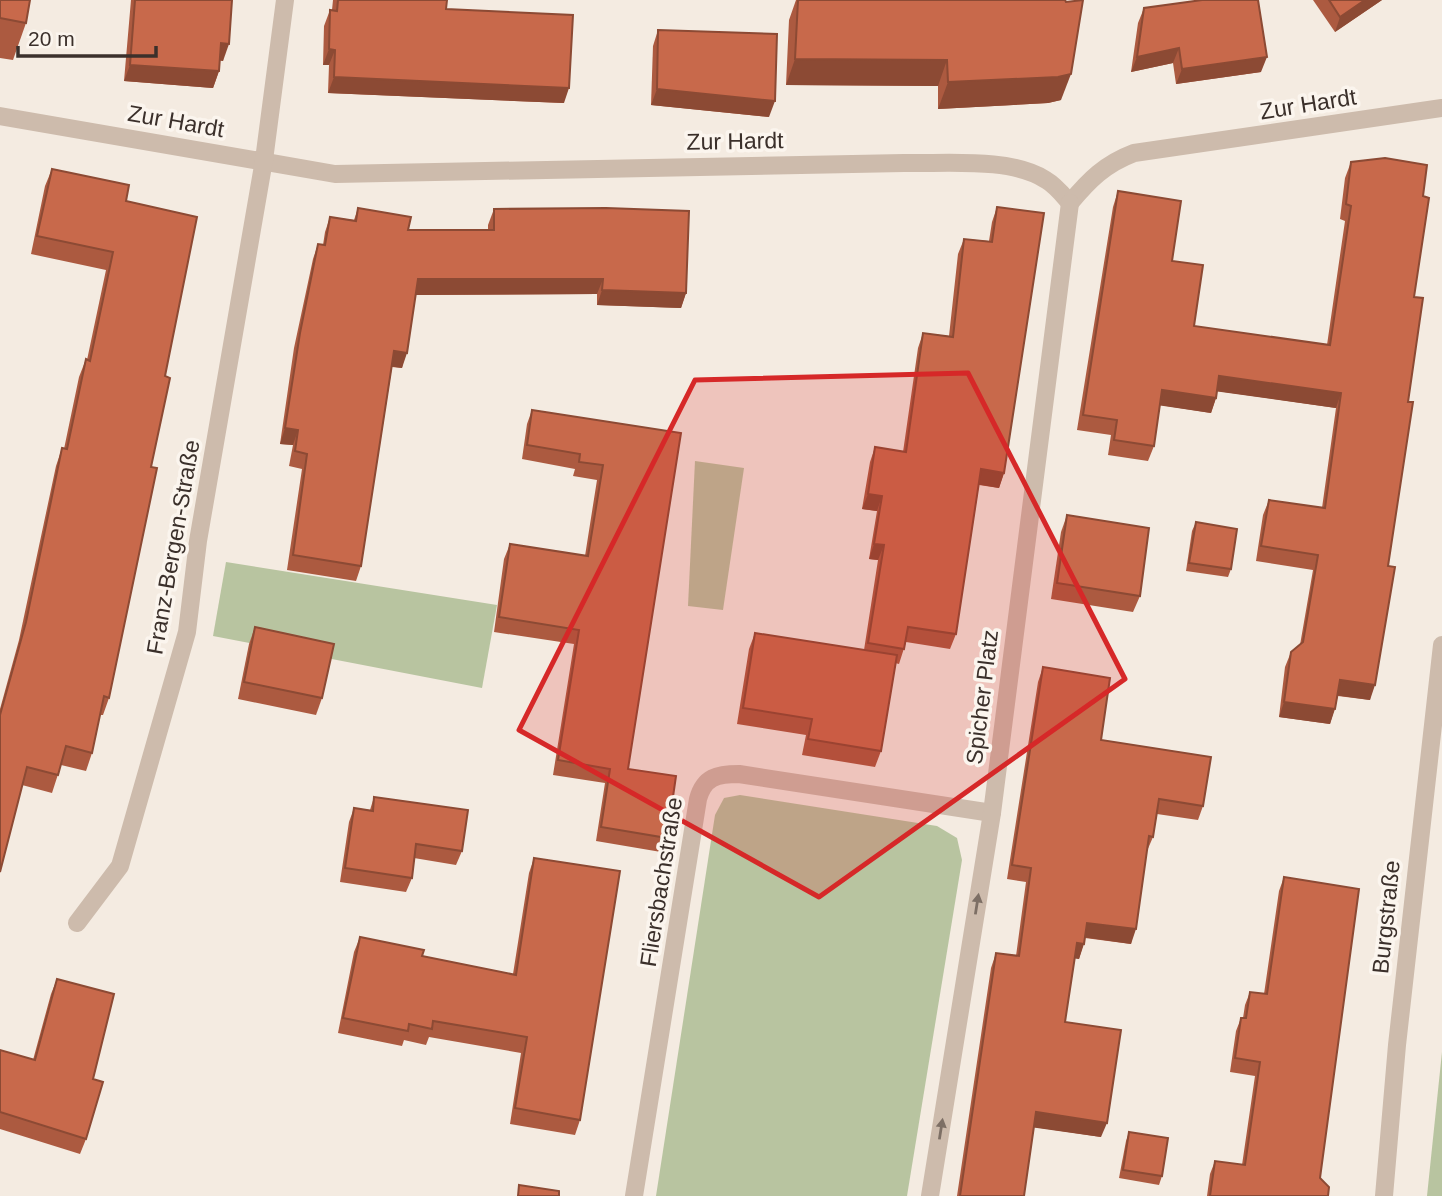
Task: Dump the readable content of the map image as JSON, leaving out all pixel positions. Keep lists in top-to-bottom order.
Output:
{
  "streets": {
    "street": [
      "Zur Hardt",
      "Franz-Bergen-Straße",
      "Spicher Platz",
      "Fliersbachstraße",
      "Burgstraße"
    ]
  },
  "crossings": [
    ["Zur Hardt", "Franz-Bergen-Straße"],
    ["Zur Hardt", "Spicher Platz"],
    ["Spicher Platz", "Fliersbachstraße"]
  ],
  "one_way": ["Spicher Platz"],
  "scale_bar": "20 m"
}
